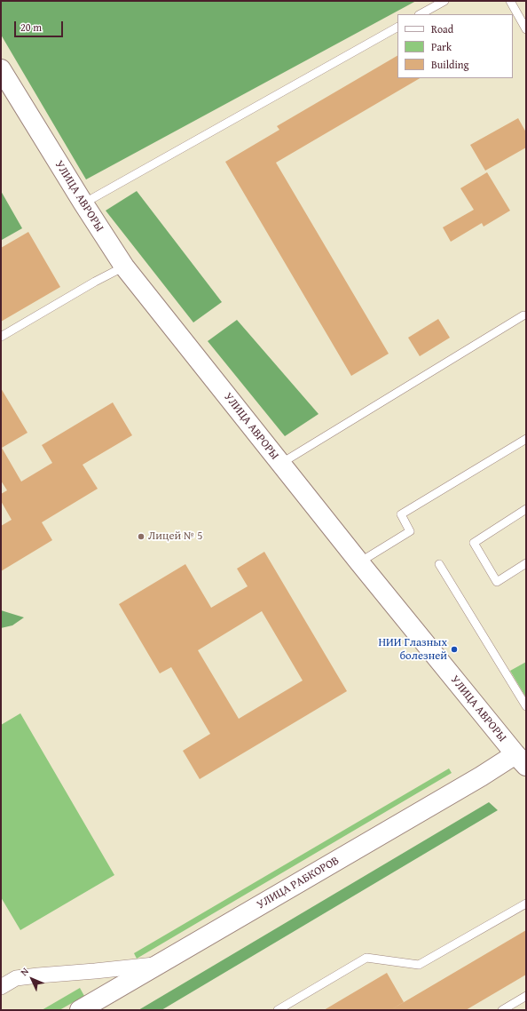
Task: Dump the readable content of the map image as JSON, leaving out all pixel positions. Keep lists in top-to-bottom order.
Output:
{
  "streets": {
    "street": ["УЛИЦА АВРОРЫ", "УЛИЦА РАБКОРОВ"]
  },
  "crossings": [
    ["УЛИЦА АВРОРЫ", "УЛИЦА РАБКОРОВ"]
  ],
  "places": ["Лицей № 5", "НИИ Глазных болезней"],
  "legend": ["Road", "Park", "Building"],
  "scale_bar": "20 m",
  "north": "top left"
}
